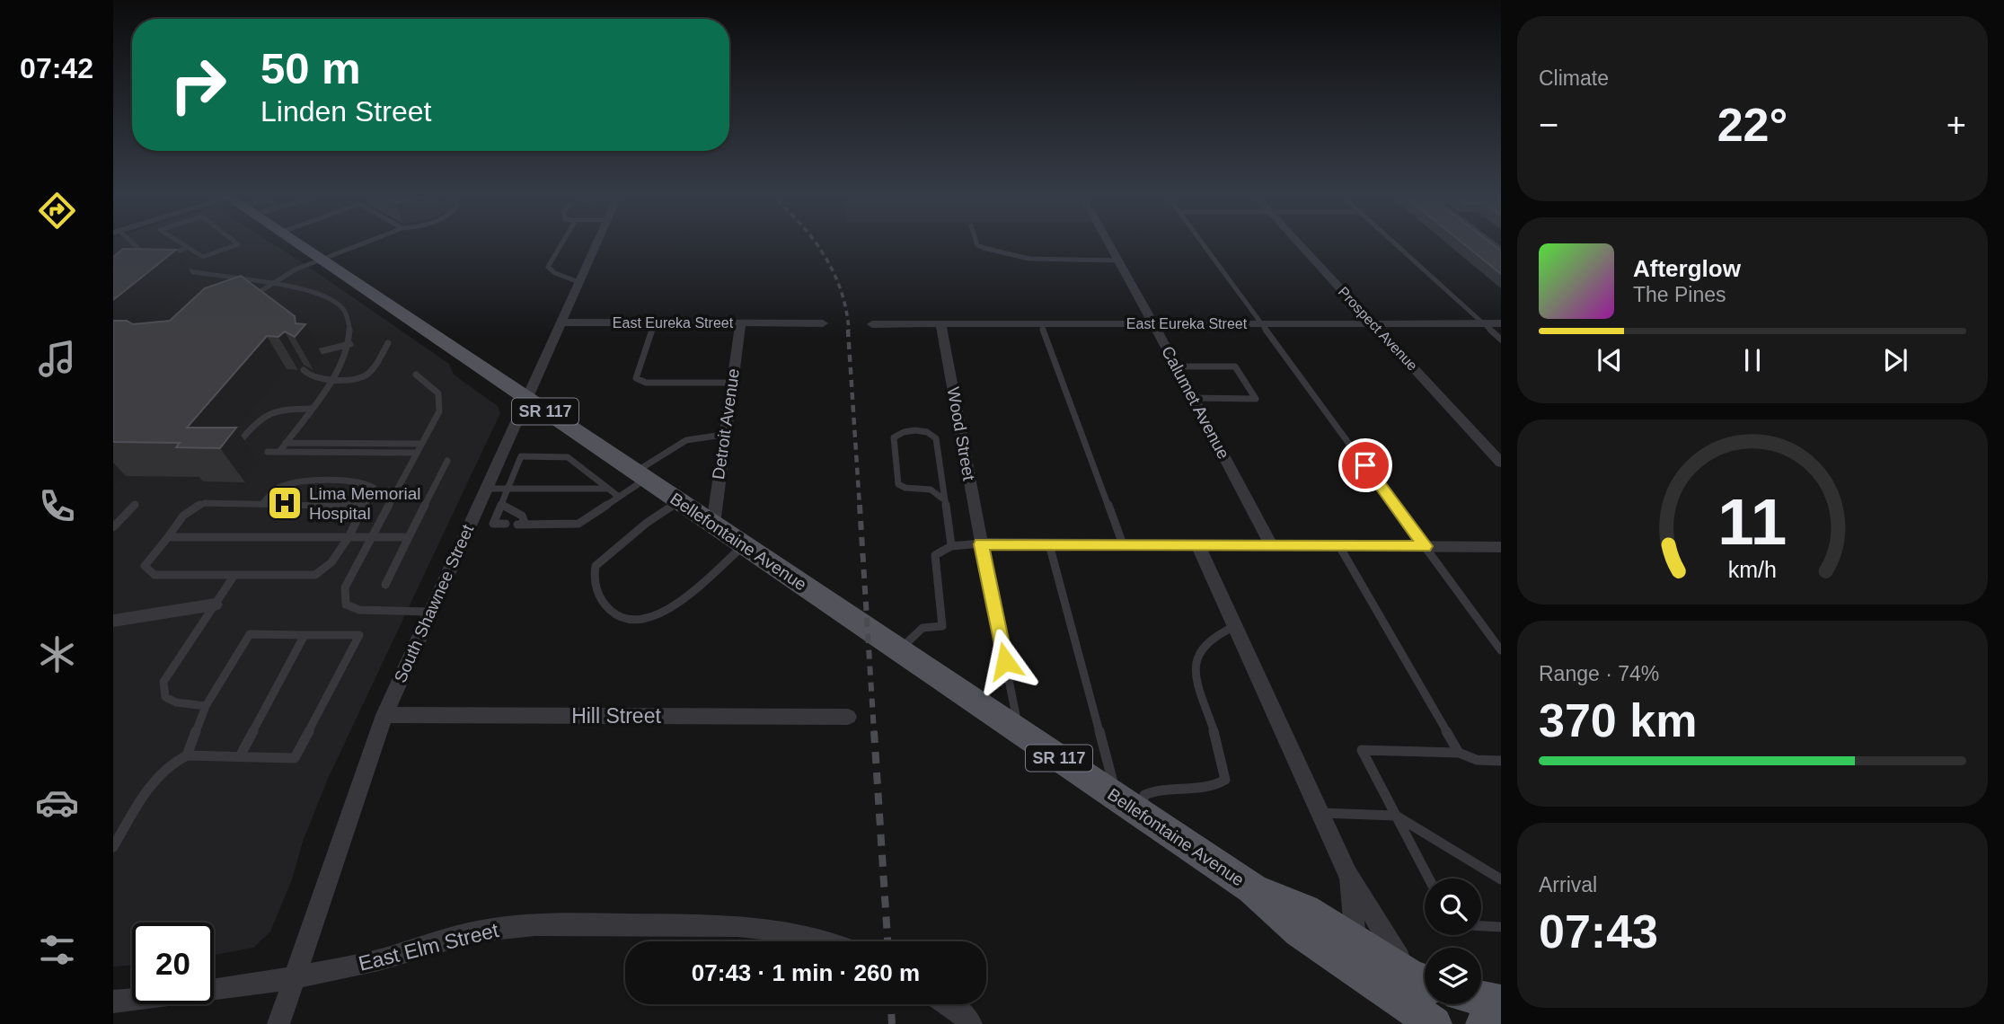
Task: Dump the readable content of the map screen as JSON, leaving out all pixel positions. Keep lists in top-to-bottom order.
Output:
{
  "streets": {
    "main road": ["SR 117", "Bellefontaine Avenue"],
    "street": [
      "East Eureka Street",
      "Prospect Avenue",
      "Calumet Avenue",
      "Detroit Avenue",
      "Wood Street",
      "South Shawnee Street",
      "Hill Street",
      "East Elm Street"
    ]
  },
  "crossings": [
    ["East Eureka Street", "Prospect Avenue"],
    ["East Eureka Street", "Calumet Avenue"],
    ["East Eureka Street", "Detroit Avenue"],
    ["East Eureka Street", "Wood Street"],
    ["East Eureka Street", "South Shawnee Street"],
    ["Detroit Avenue", "Bellefontaine Avenue"],
    ["Bellefontaine Avenue", "South Shawnee Street"],
    ["South Shawnee Street", "Hill Street"],
    ["South Shawnee Street", "East Elm Street"]
  ],
  "places": {
    "hospital": ["Lima Memorial Hospital"]
  },
  "page": {
    "tabs": "07:42",
    "tile": [
      "Climate",
      ["Range · 74%", "370 km"],
      ["Arrival", "07:43"]
    ],
    "turn": ["50 m", "Linden Street"],
    "heat": ["−", "22°", "+"],
    "song": ["Afterglow", "The Pines"],
    "limit": "20",
    "trip": "07:43 · 1 min · 260 m",
    "gauge": ["11", "km/h"]
  }
}
